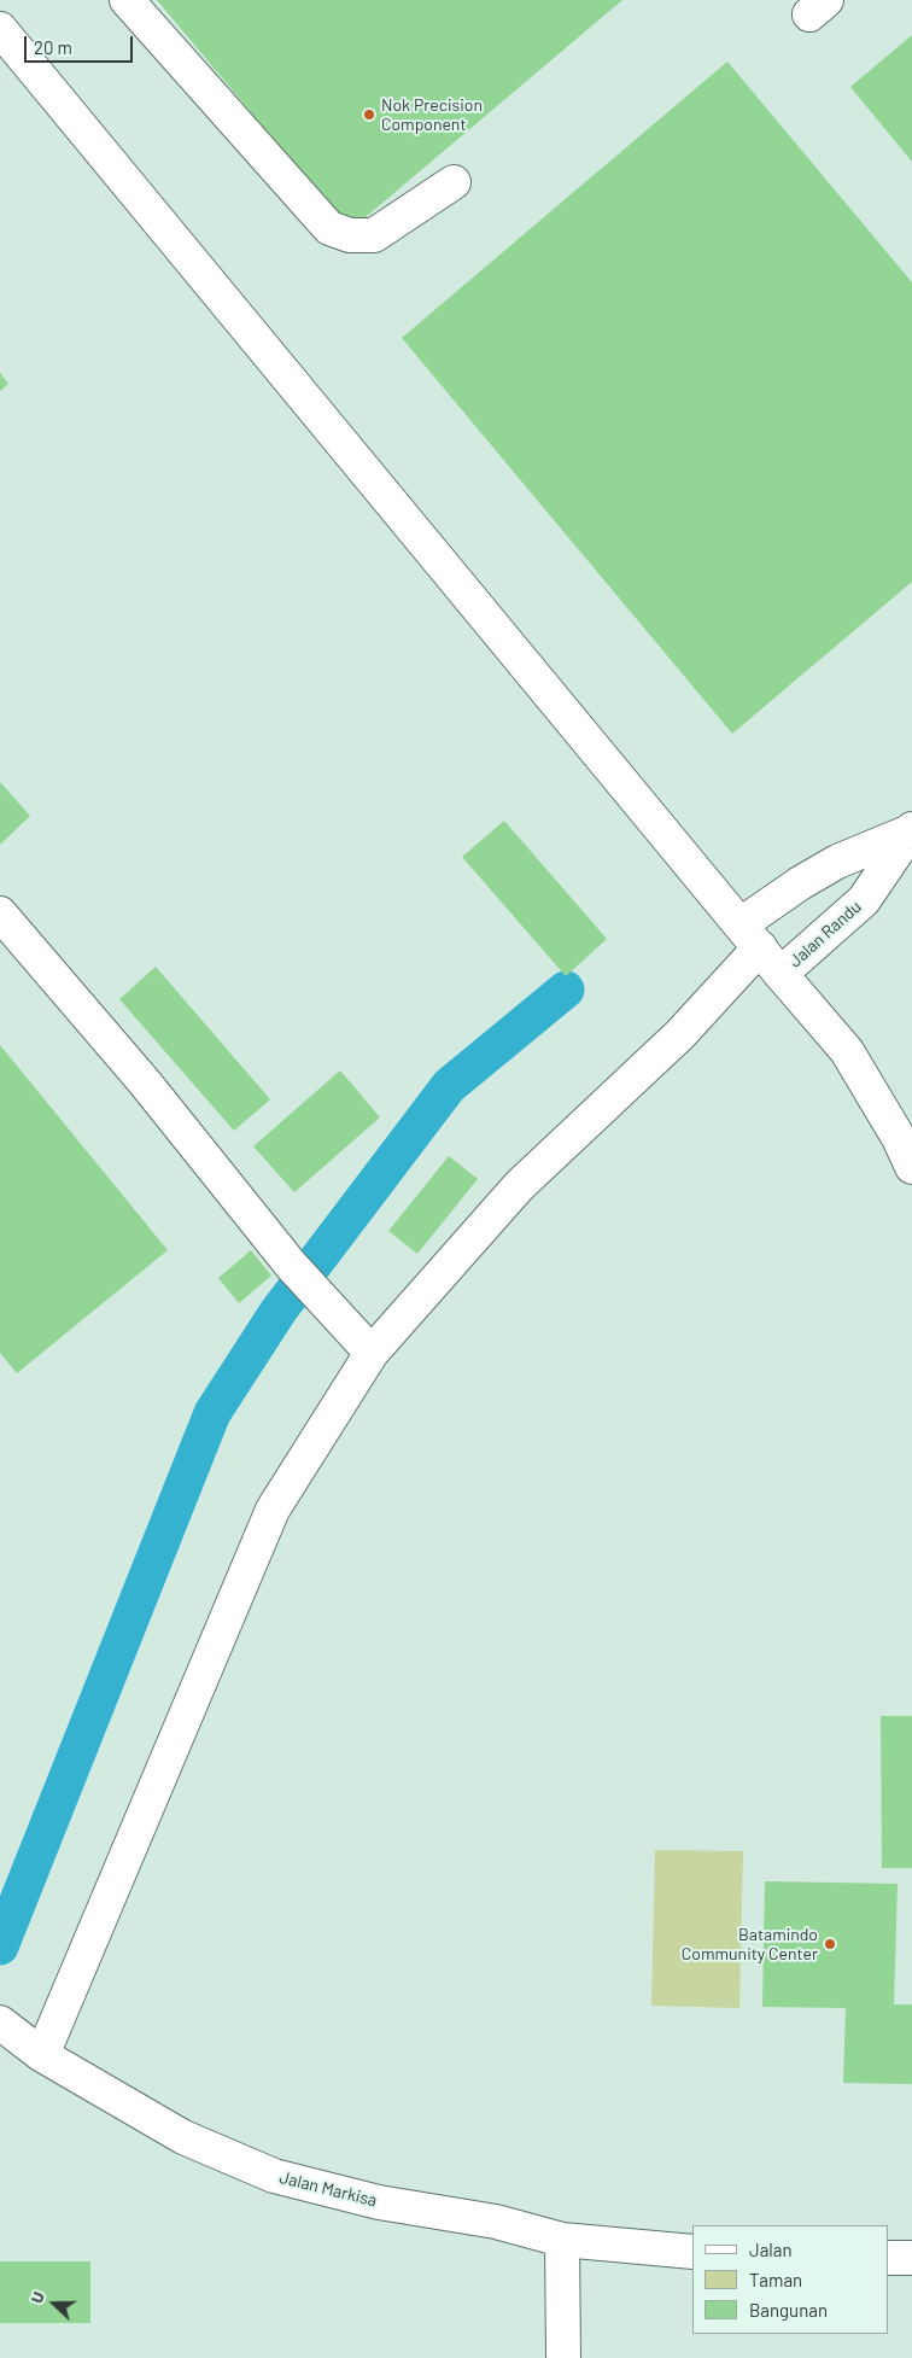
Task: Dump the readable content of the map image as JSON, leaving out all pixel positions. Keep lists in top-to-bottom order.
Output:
{
  "streets": {
    "street": ["Jalan Randu", "Jalan Markisa"]
  },
  "crossings": [
    ["Jalan Randu", "Jalan Markisa"]
  ],
  "places": ["Nok Precision Component", "Batamindo Community Center"],
  "legend": ["Jalan", "Taman", "Bangunan"],
  "scale_bar": "20 m",
  "north": "left"
}
